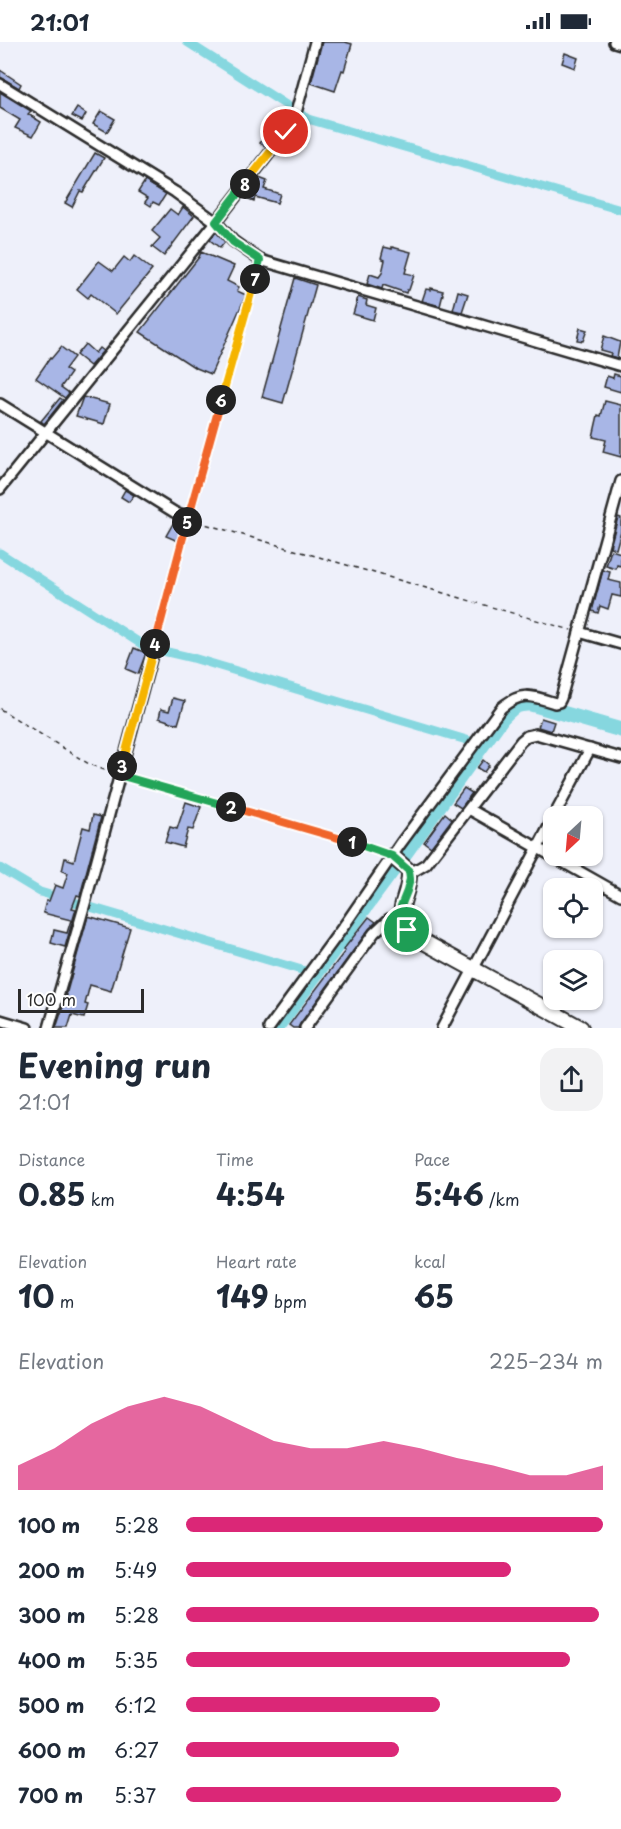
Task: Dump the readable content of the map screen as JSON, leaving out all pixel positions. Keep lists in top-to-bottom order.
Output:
{
  "scale_bar": "100 m",
  "north": "bottom left",
  "page": {
    "status": "21:01",
    "pins": [
      "8",
      "7",
      "6",
      "5",
      "4",
      "3",
      "2",
      "1"
    ],
    "scale": "100 m",
    "heading": ["Evening run", "21:01"],
    "stats": [
      ["Distance", "0.85 km"],
      ["Time", "4:54"],
      ["Pace", "5:46 /km"],
      ["Elevation", "10 m"],
      ["Heart rate", "149 bpm"],
      ["kcal", "65"]
    ],
    "chart": ["Elevation", "225–234 m"],
    "list": [
      {
        "name": "100 m",
        "note": "5:28"
      },
      {
        "name": "200 m",
        "note": "5:49"
      },
      {
        "name": "300 m",
        "note": "5:28"
      },
      {
        "name": "400 m",
        "note": "5:35"
      },
      {
        "name": "500 m",
        "note": "6:12"
      },
      {
        "name": "600 m",
        "note": "6:27"
      },
      {
        "name": "700 m",
        "note": "5:37"
      }
    ]
  }
}
